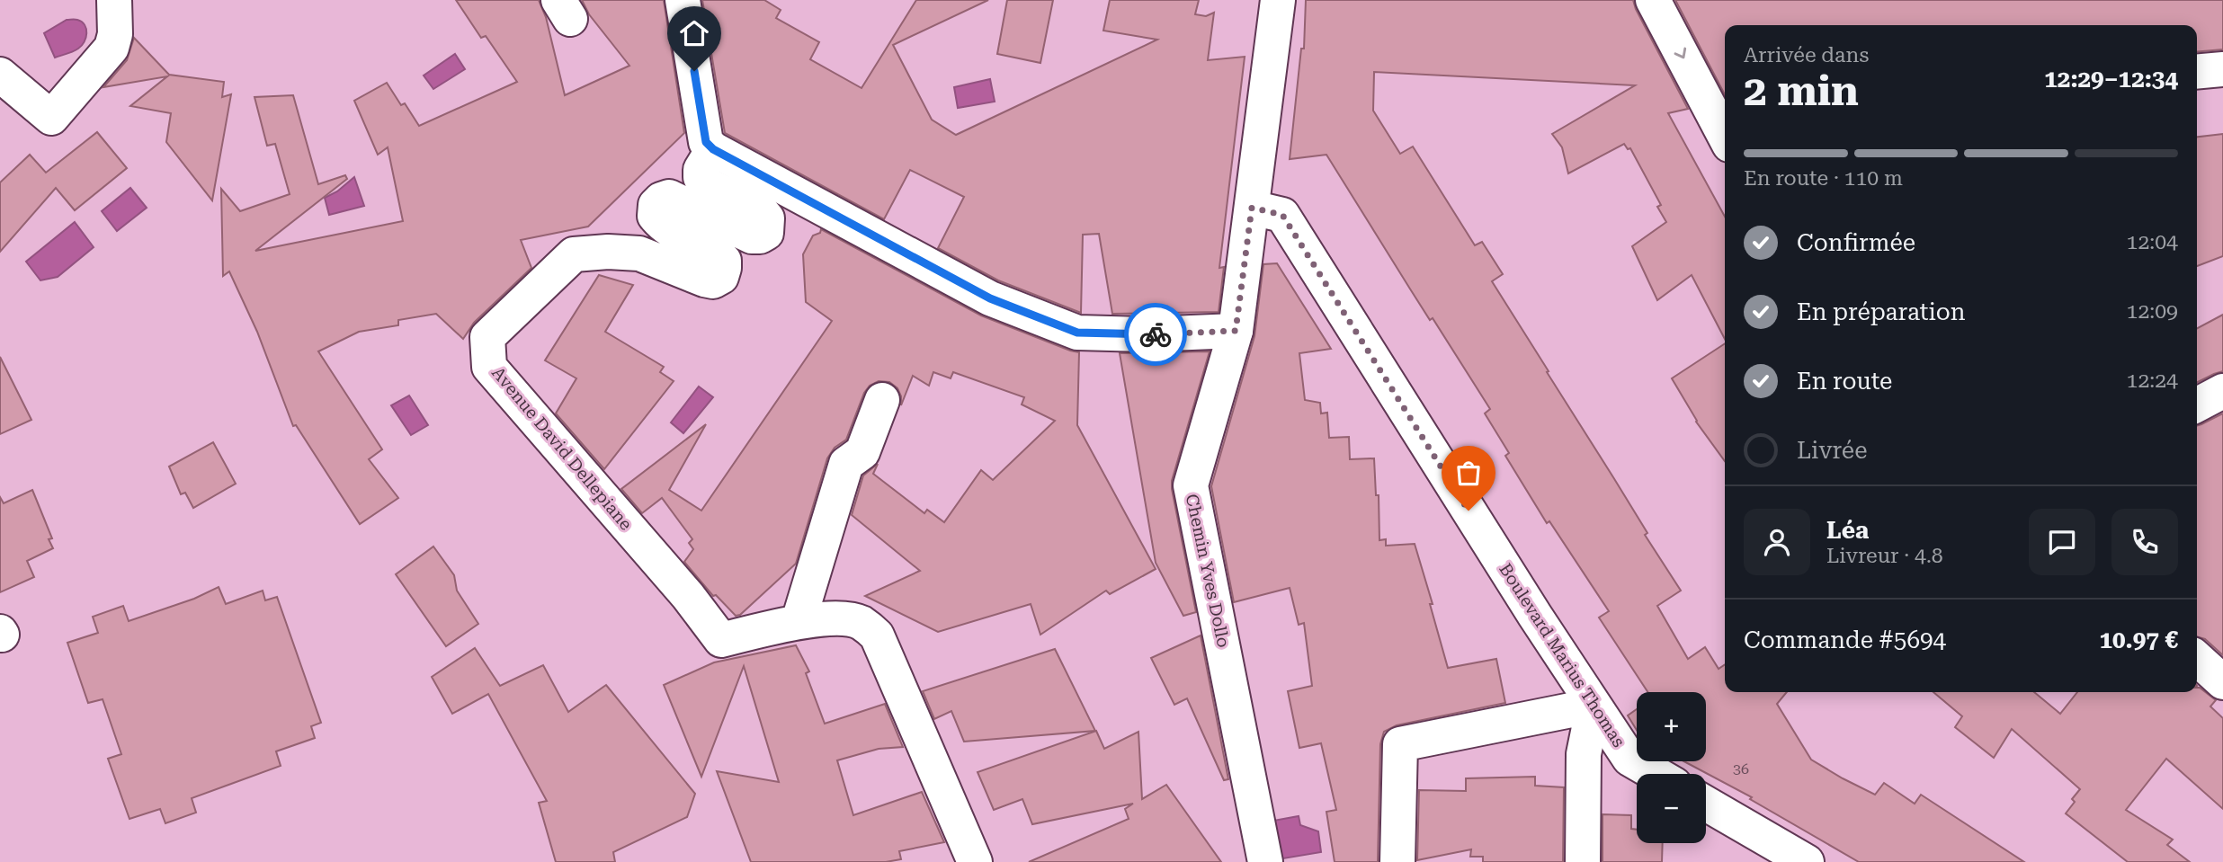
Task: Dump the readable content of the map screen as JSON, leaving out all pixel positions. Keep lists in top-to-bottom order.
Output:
{
  "streets": {
    "street": ["Avenue David Dellepiane", "Chemin Yves Dollo", "Boulevard Marius Thomas"]
  },
  "crossings": [
    ["Chemin Yves Dollo", "Boulevard Marius Thomas"]
  ],
  "house_numbers": ["36"],
  "page": {
    "heading": ["2 min", "Arrivée dans", "12:29–12:34"],
    "panel": [
      "Léa",
      "Livreur · 4.8",
      "Commande #5694",
      "10.97 €"
    ],
    "bar": "En route · 110 m",
    "list": [
      ["Confirmée", "12:04"],
      ["En préparation", "12:09"],
      ["En route", "12:24"],
      "Livrée"
    ],
    "map_buttons": ["+", "−"]
  }
}
